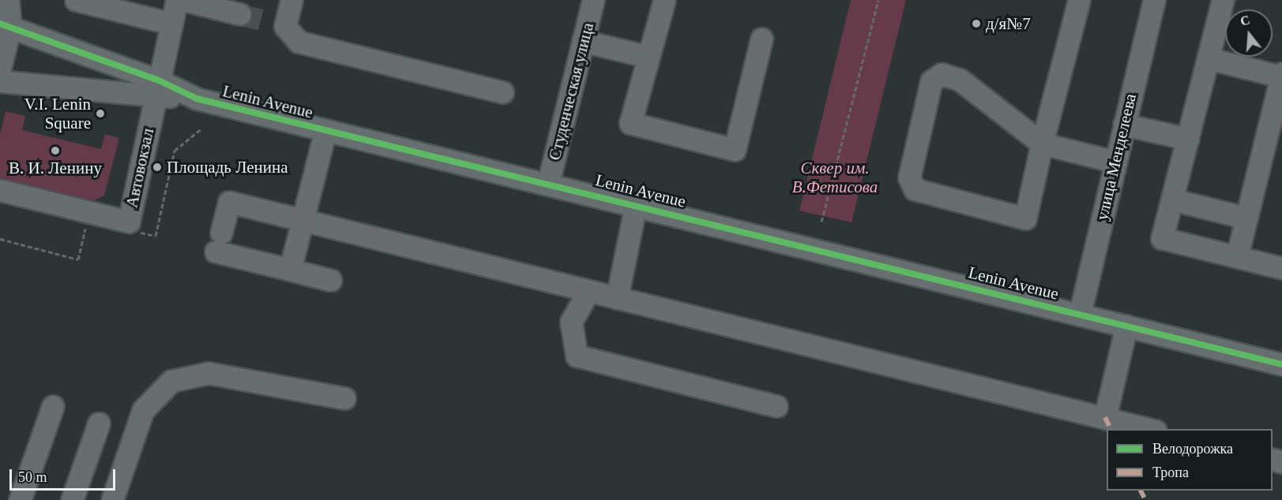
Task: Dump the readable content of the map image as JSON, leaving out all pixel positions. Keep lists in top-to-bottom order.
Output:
{
  "streets": {
    "street": [
      "Студенческая улица",
      "Lenin Avenue",
      "улица Менделеева",
      "Автовокзал"
    ]
  },
  "crossings": [
    ["Студенческая улица", "Lenin Avenue"],
    ["Lenin Avenue", "улица Менделеева"],
    ["Lenin Avenue", "Автовокзал"]
  ],
  "parks": ["Сквер им. В.Фетисова"],
  "places": [
    "д/я№7",
    "V.I. Lenin Square",
    "В. И. Ленину",
    "Площадь Ленина"
  ],
  "legend": ["Велодорожка", "Тропа"],
  "scale_bar": "50 m",
  "north": "top"
}
